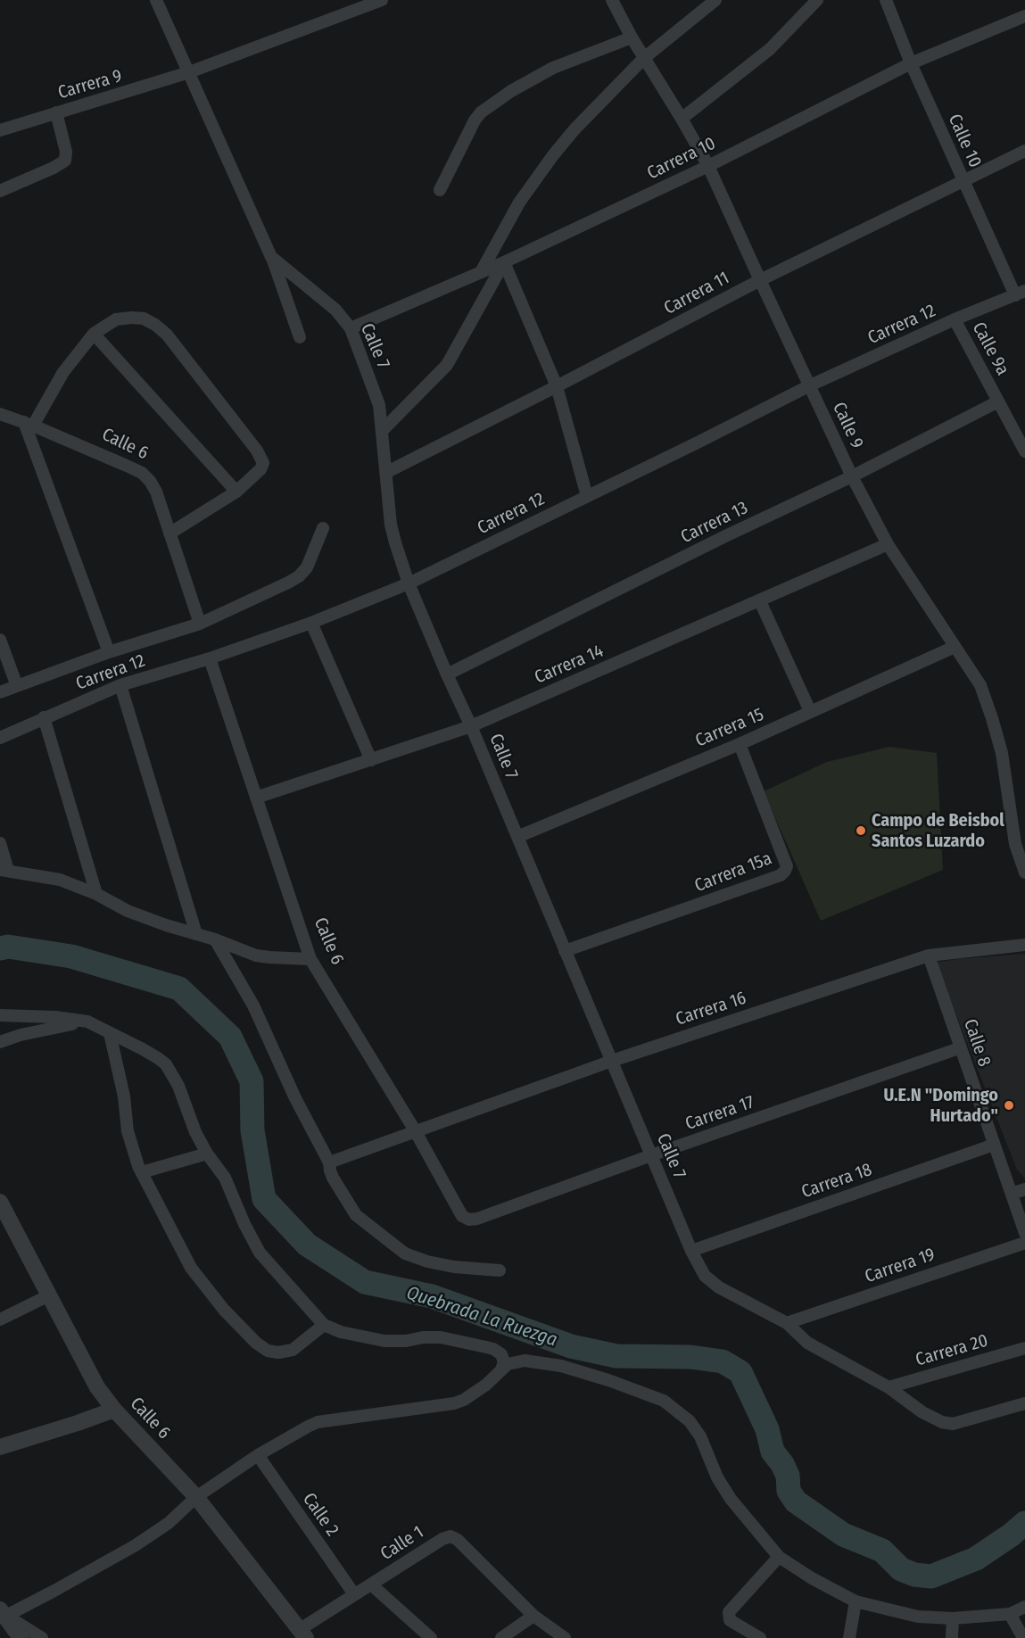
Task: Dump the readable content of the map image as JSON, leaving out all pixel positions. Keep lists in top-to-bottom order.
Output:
{
  "streets": {
    "street": [
      "Carrera 9",
      "Calle 10",
      "Carrera 10",
      "Carrera 11",
      "Carrera 12",
      "Calle 7",
      "Calle 9a",
      "Calle 9",
      "Calle 6",
      "Carrera 13",
      "Carrera 14",
      "Carrera 15",
      "Carrera 15a",
      "Carrera 16",
      "Calle 8",
      "Carrera 17",
      "Carrera 18",
      "Carrera 19",
      "Carrera 20",
      "Calle 2",
      "Calle 1"
    ]
  },
  "crossings": [
    ["Carrera 9", "Calle 7"],
    ["Calle 10", "Carrera 10"],
    ["Calle 10", "Carrera 11"],
    ["Calle 10", "Carrera 12"],
    ["Carrera 10", "Calle 7"],
    ["Carrera 10", "Calle 9"],
    ["Carrera 11", "Calle 7"],
    ["Carrera 11", "Calle 9"],
    ["Carrera 12", "Calle 7"],
    ["Carrera 12", "Calle 9a"],
    ["Carrera 12", "Calle 9"],
    ["Carrera 12", "Calle 6"],
    ["Calle 7", "Carrera 13"],
    ["Calle 7", "Carrera 14"],
    ["Calle 7", "Carrera 15"],
    ["Calle 7", "Carrera 15a"],
    ["Calle 7", "Carrera 16"],
    ["Calle 7", "Carrera 17"],
    ["Calle 7", "Carrera 18"],
    ["Calle 7", "Carrera 19"],
    ["Calle 7", "Carrera 20"],
    ["Calle 9a", "Carrera 13"],
    ["Calle 9", "Carrera 13"],
    ["Calle 9", "Carrera 14"],
    ["Calle 9", "Carrera 15"],
    ["Calle 6", "Carrera 14"],
    ["Calle 6", "Carrera 16"],
    ["Calle 6", "Carrera 17"],
    ["Calle 6", "Calle 1"],
    ["Carrera 15", "Carrera 15a"],
    ["Carrera 16", "Calle 8"],
    ["Calle 8", "Carrera 17"],
    ["Calle 8", "Carrera 18"],
    ["Calle 2", "Calle 1"]
  ],
  "water": ["Quebrada La Ruezga"],
  "places": ["Campo de Beisbol Santos Luzardo", "U.E.N \"Domingo Hurtado\""]
}
